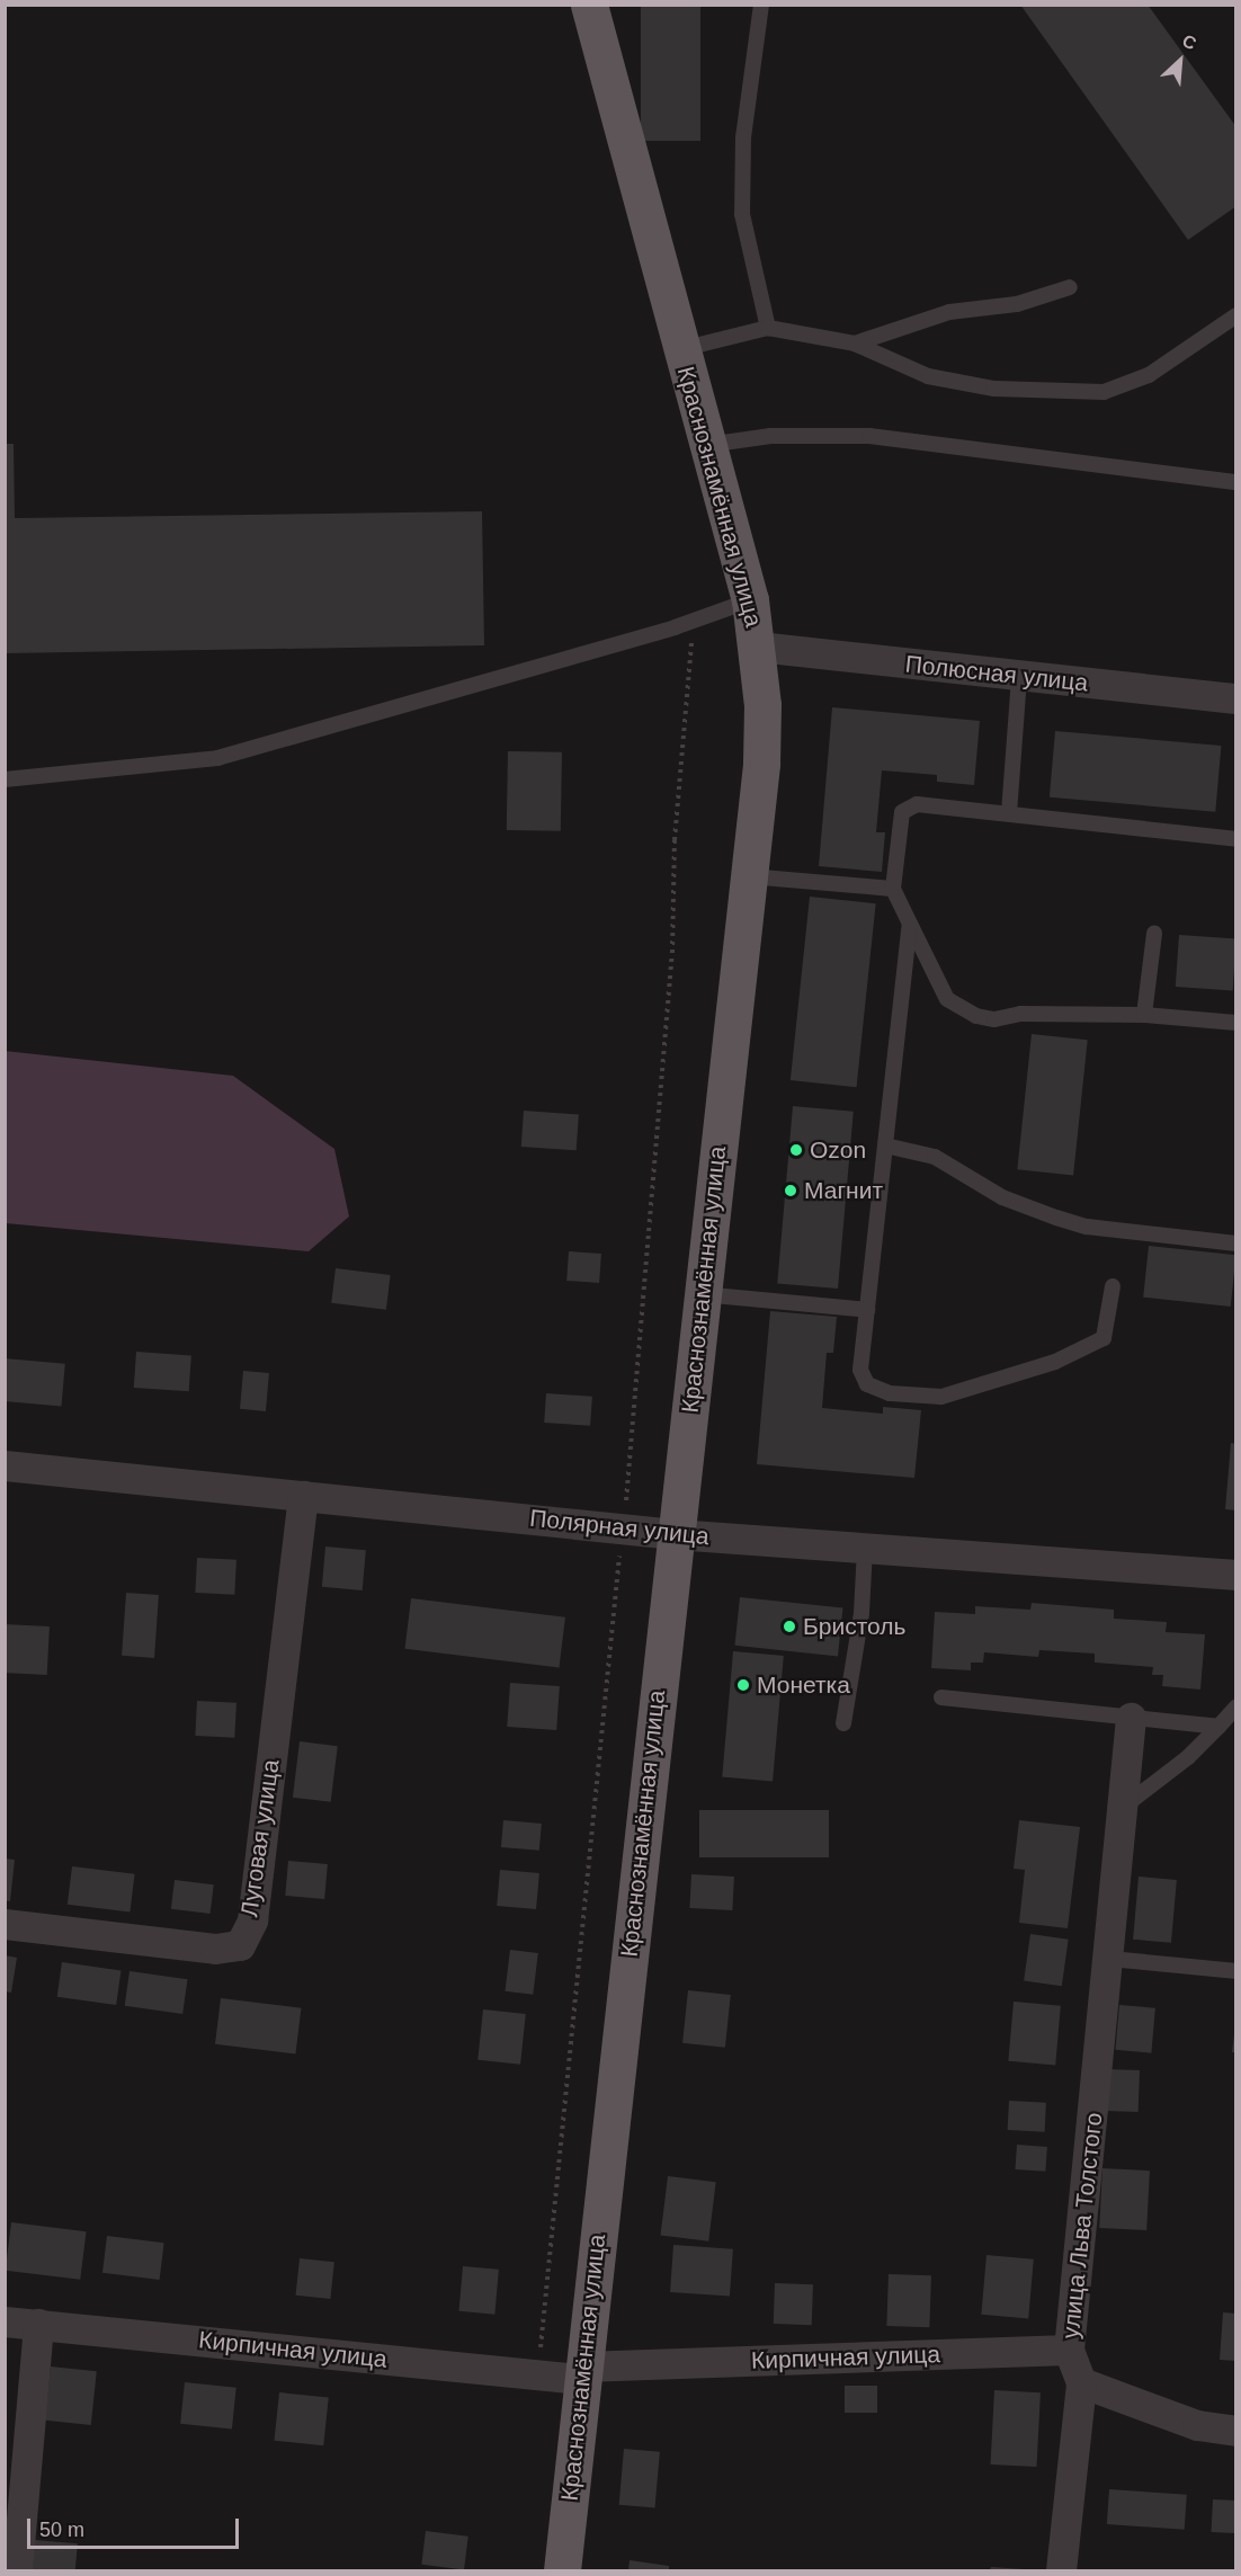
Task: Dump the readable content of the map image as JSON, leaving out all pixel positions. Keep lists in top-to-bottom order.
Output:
{
  "streets": {
    "main road": ["Краснознамённая улица"],
    "street": [
      "Полюсная улица",
      "Полярная улица",
      "Луговая улица",
      "улица Льва Толстого",
      "Кирпичная улица"
    ]
  },
  "crossings": [
    ["Краснознамённая улица", "Полюсная улица"],
    ["Краснознамённая улица", "Полярная улица"],
    ["Краснознамённая улица", "Кирпичная улица"],
    ["Полярная улица", "Луговая улица"],
    ["улица Льва Толстого", "Кирпичная улица"]
  ],
  "places": [
    "Ozon",
    "Магнит",
    "Бристоль",
    "Монетка"
  ],
  "scale_bar": "50 m",
  "north": "top right"
}
